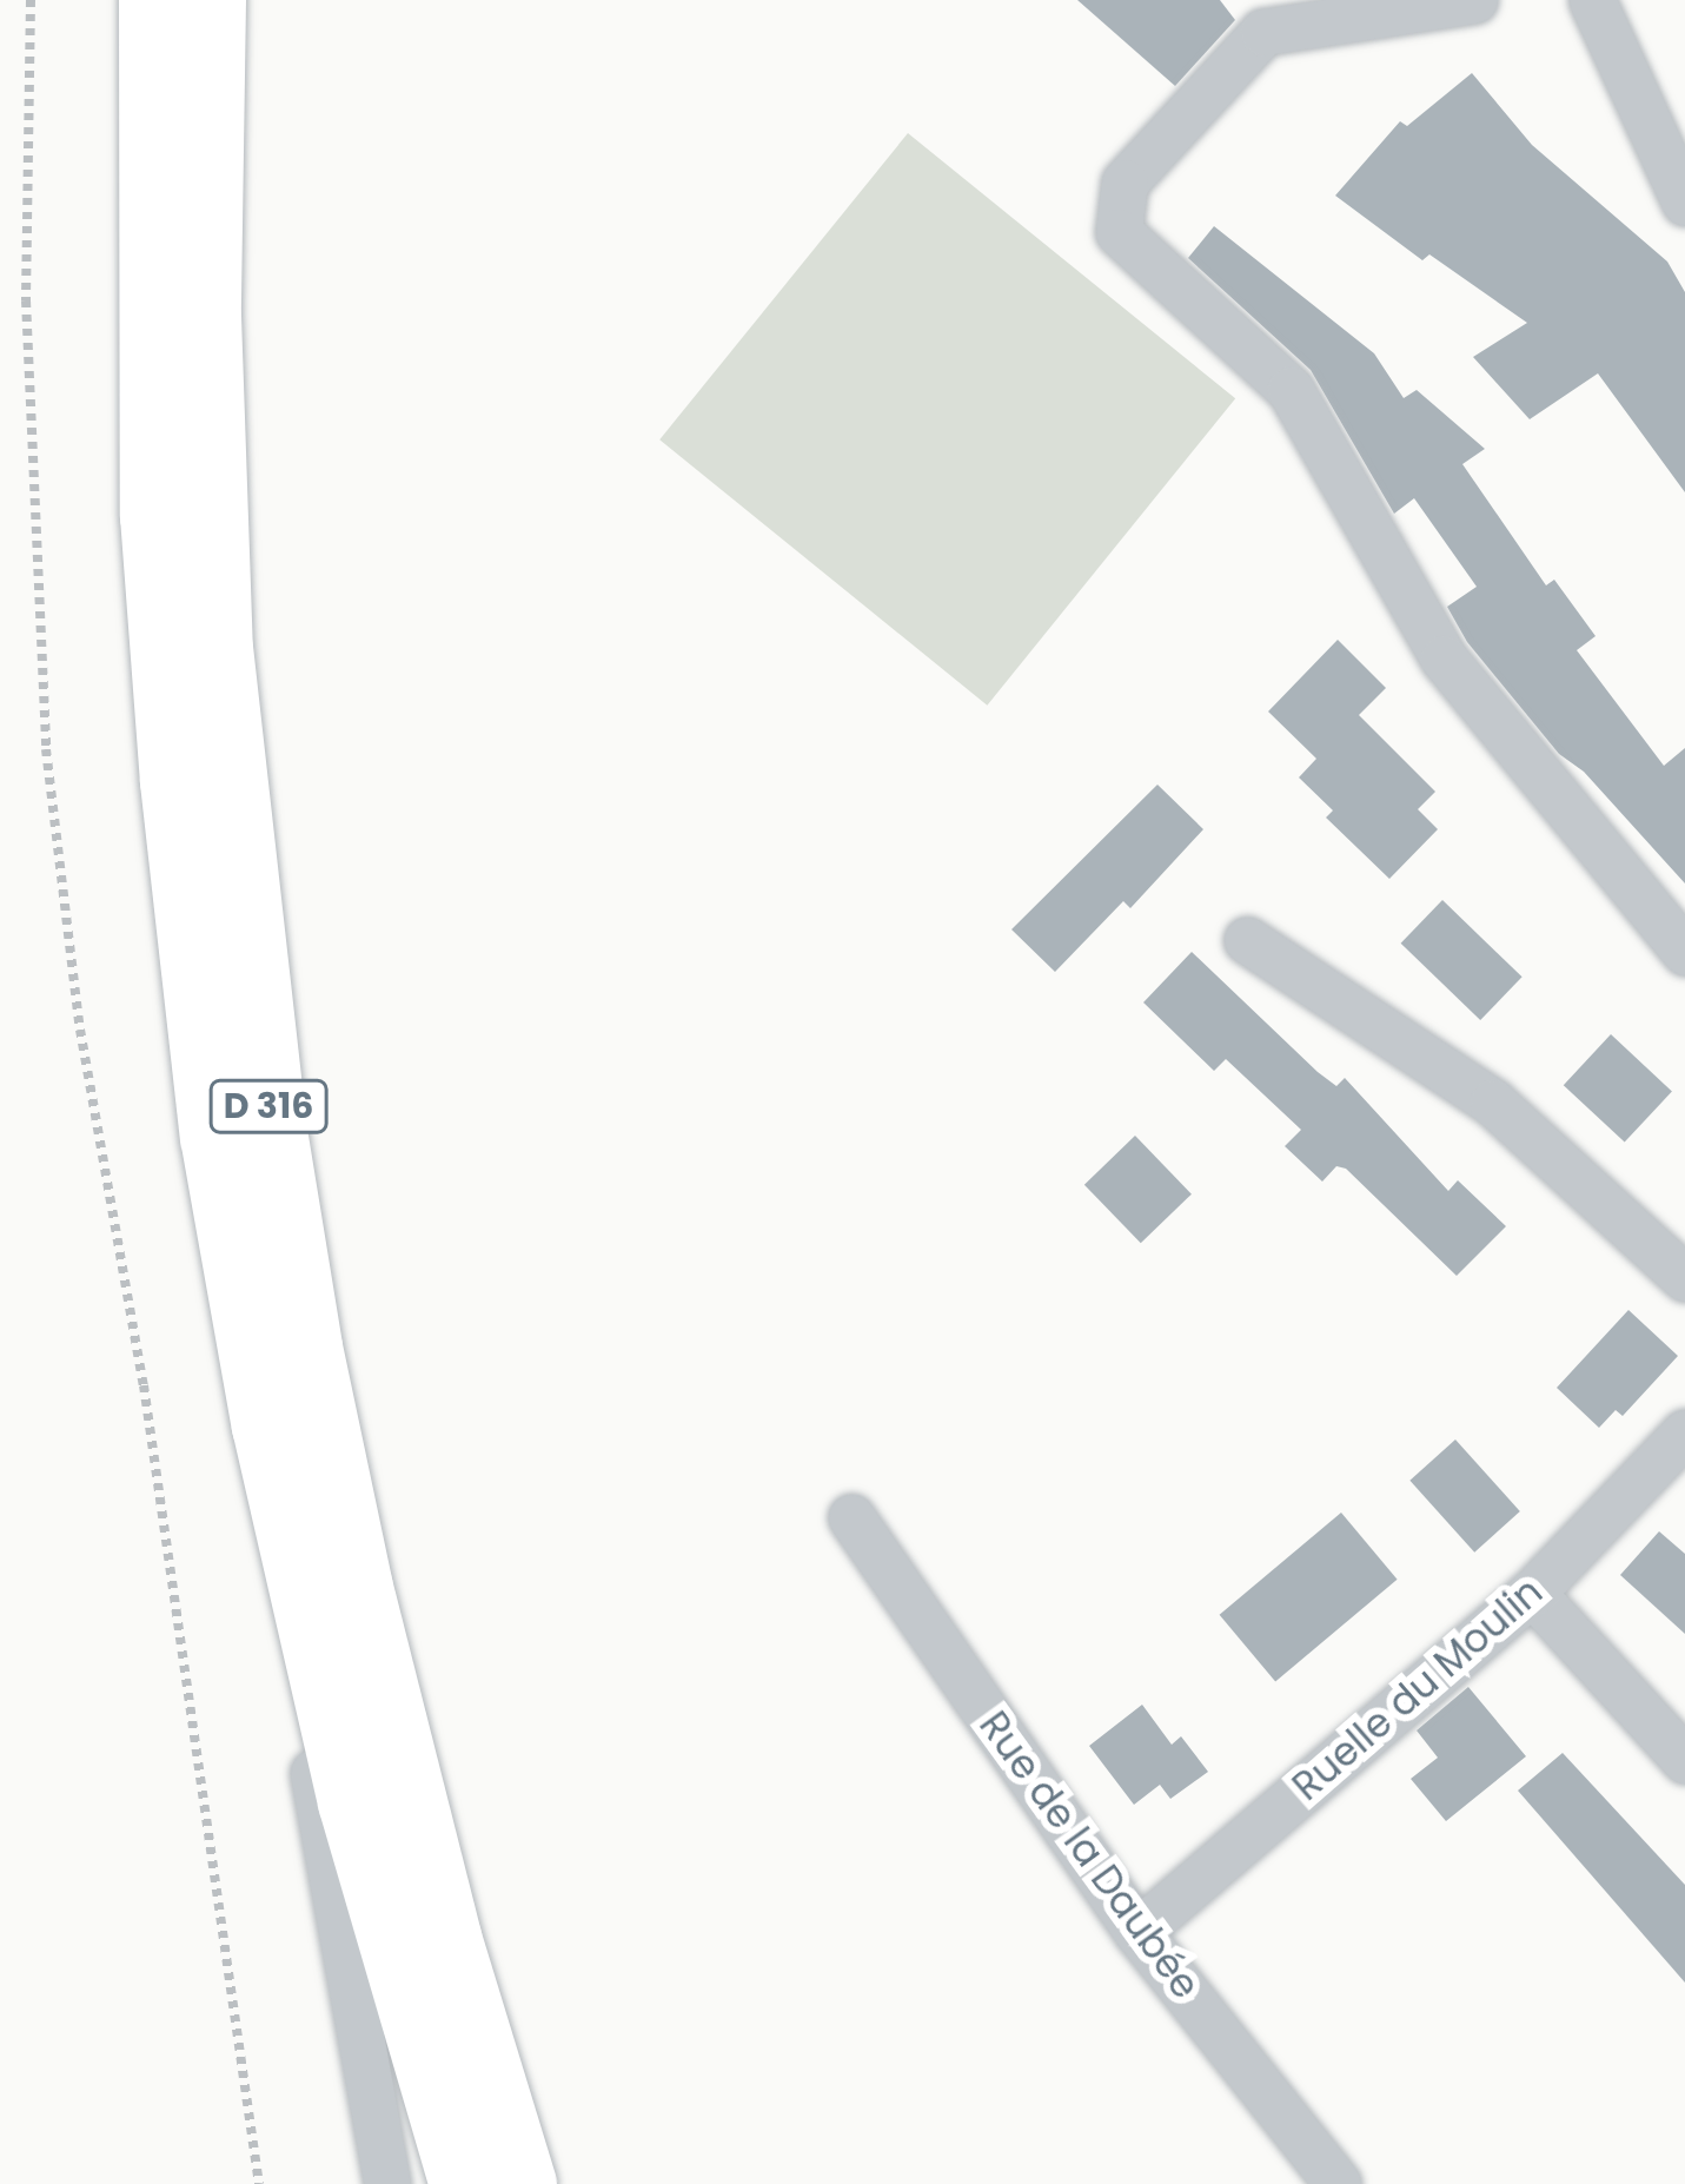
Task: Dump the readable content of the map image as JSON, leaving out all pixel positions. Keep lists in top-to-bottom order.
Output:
{
  "streets": {
    "main road": ["D 316"],
    "street": ["Ruelle du Moulin", "Rue de la Daubée"]
  },
  "crossings": [
    ["Ruelle du Moulin", "Rue de la Daubée"]
  ]
}
